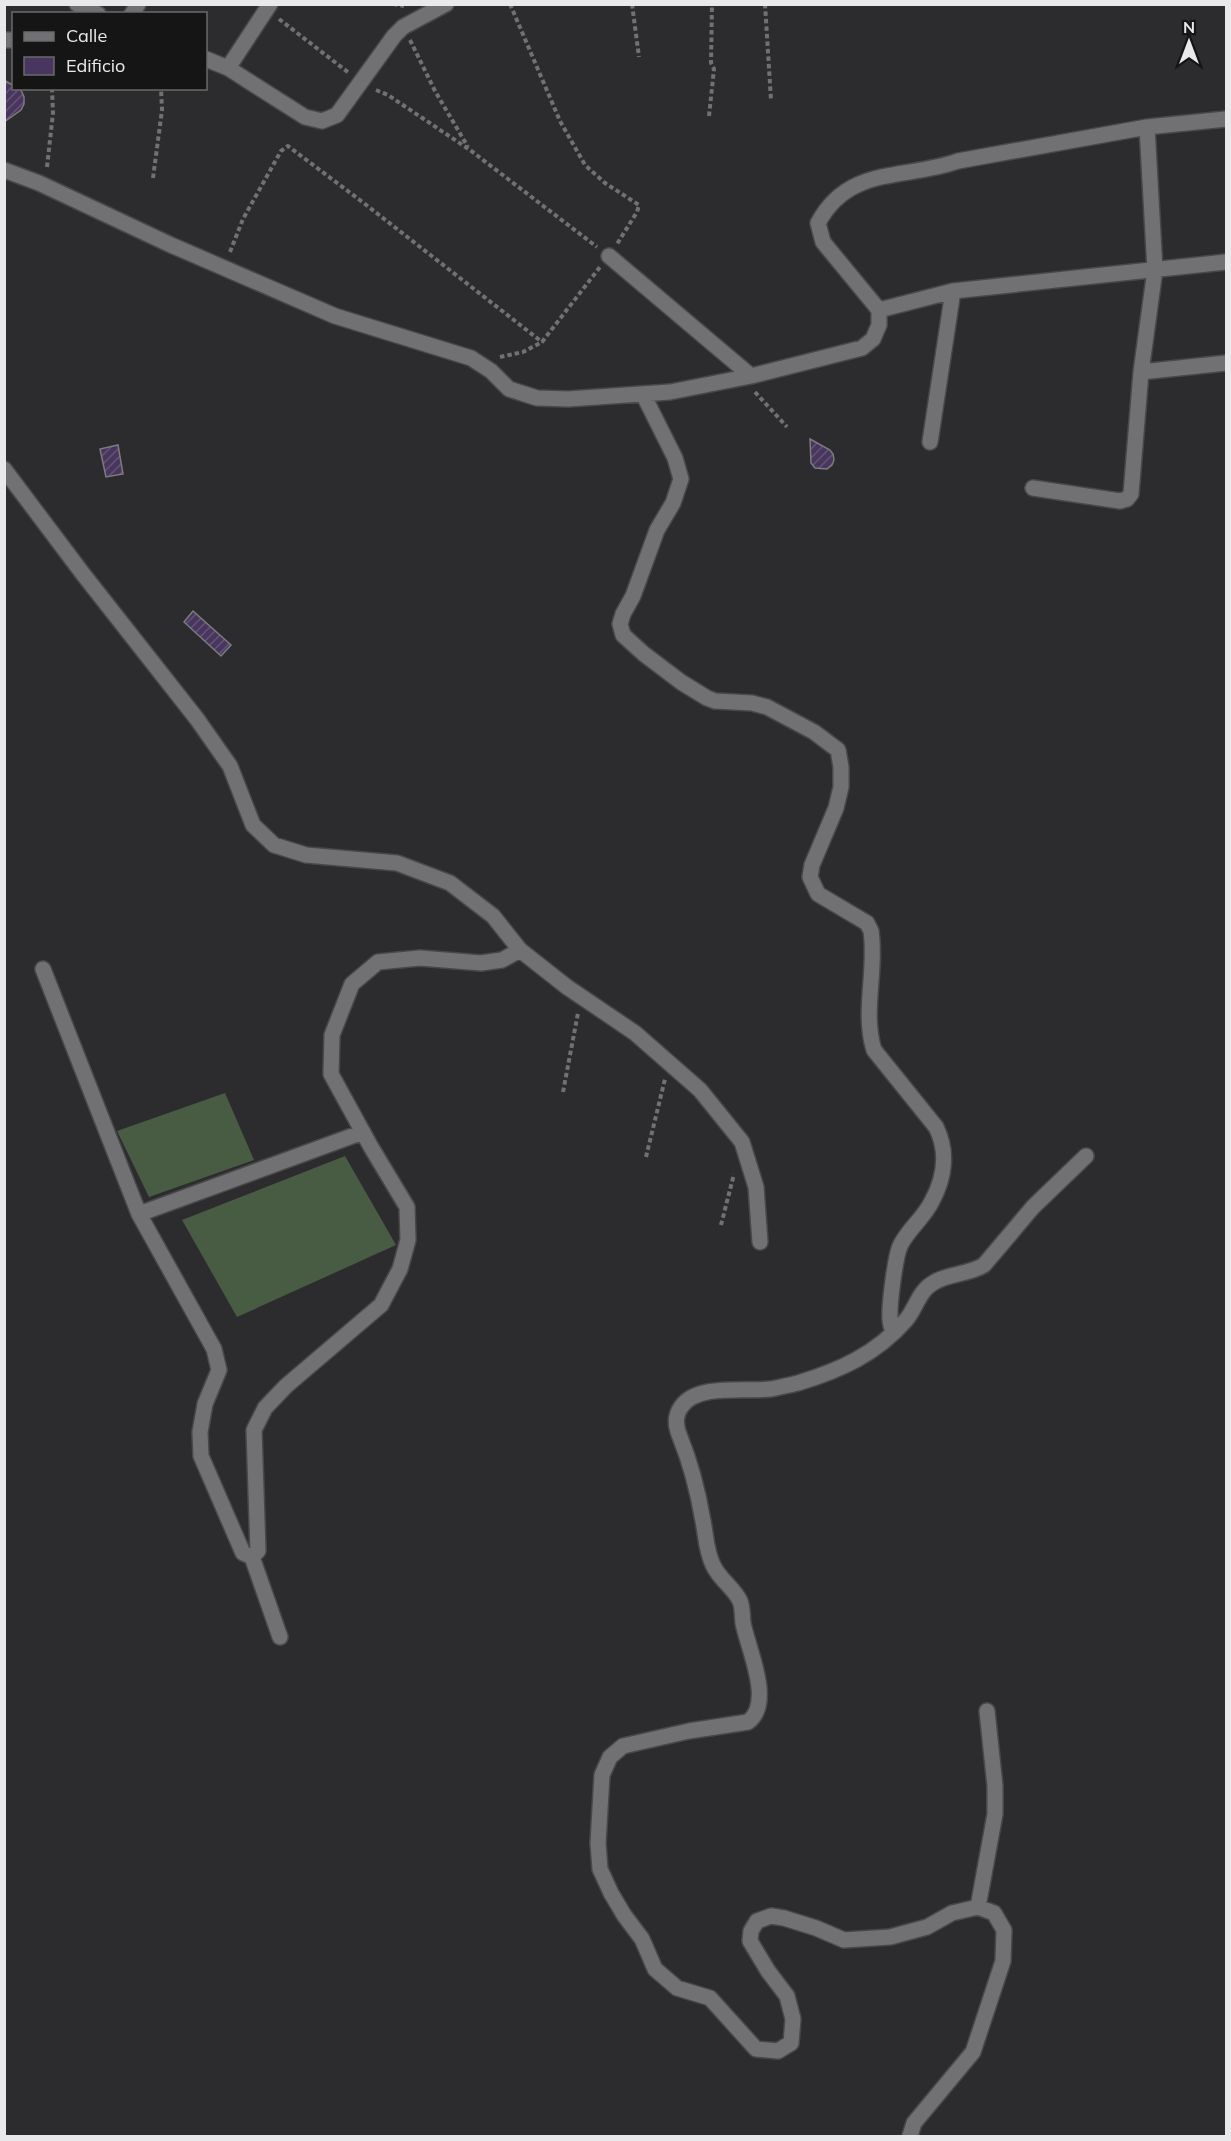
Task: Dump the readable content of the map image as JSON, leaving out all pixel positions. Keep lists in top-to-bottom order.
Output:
{
  "legend": ["Calle", "Edificio"],
  "north": "top"
}
